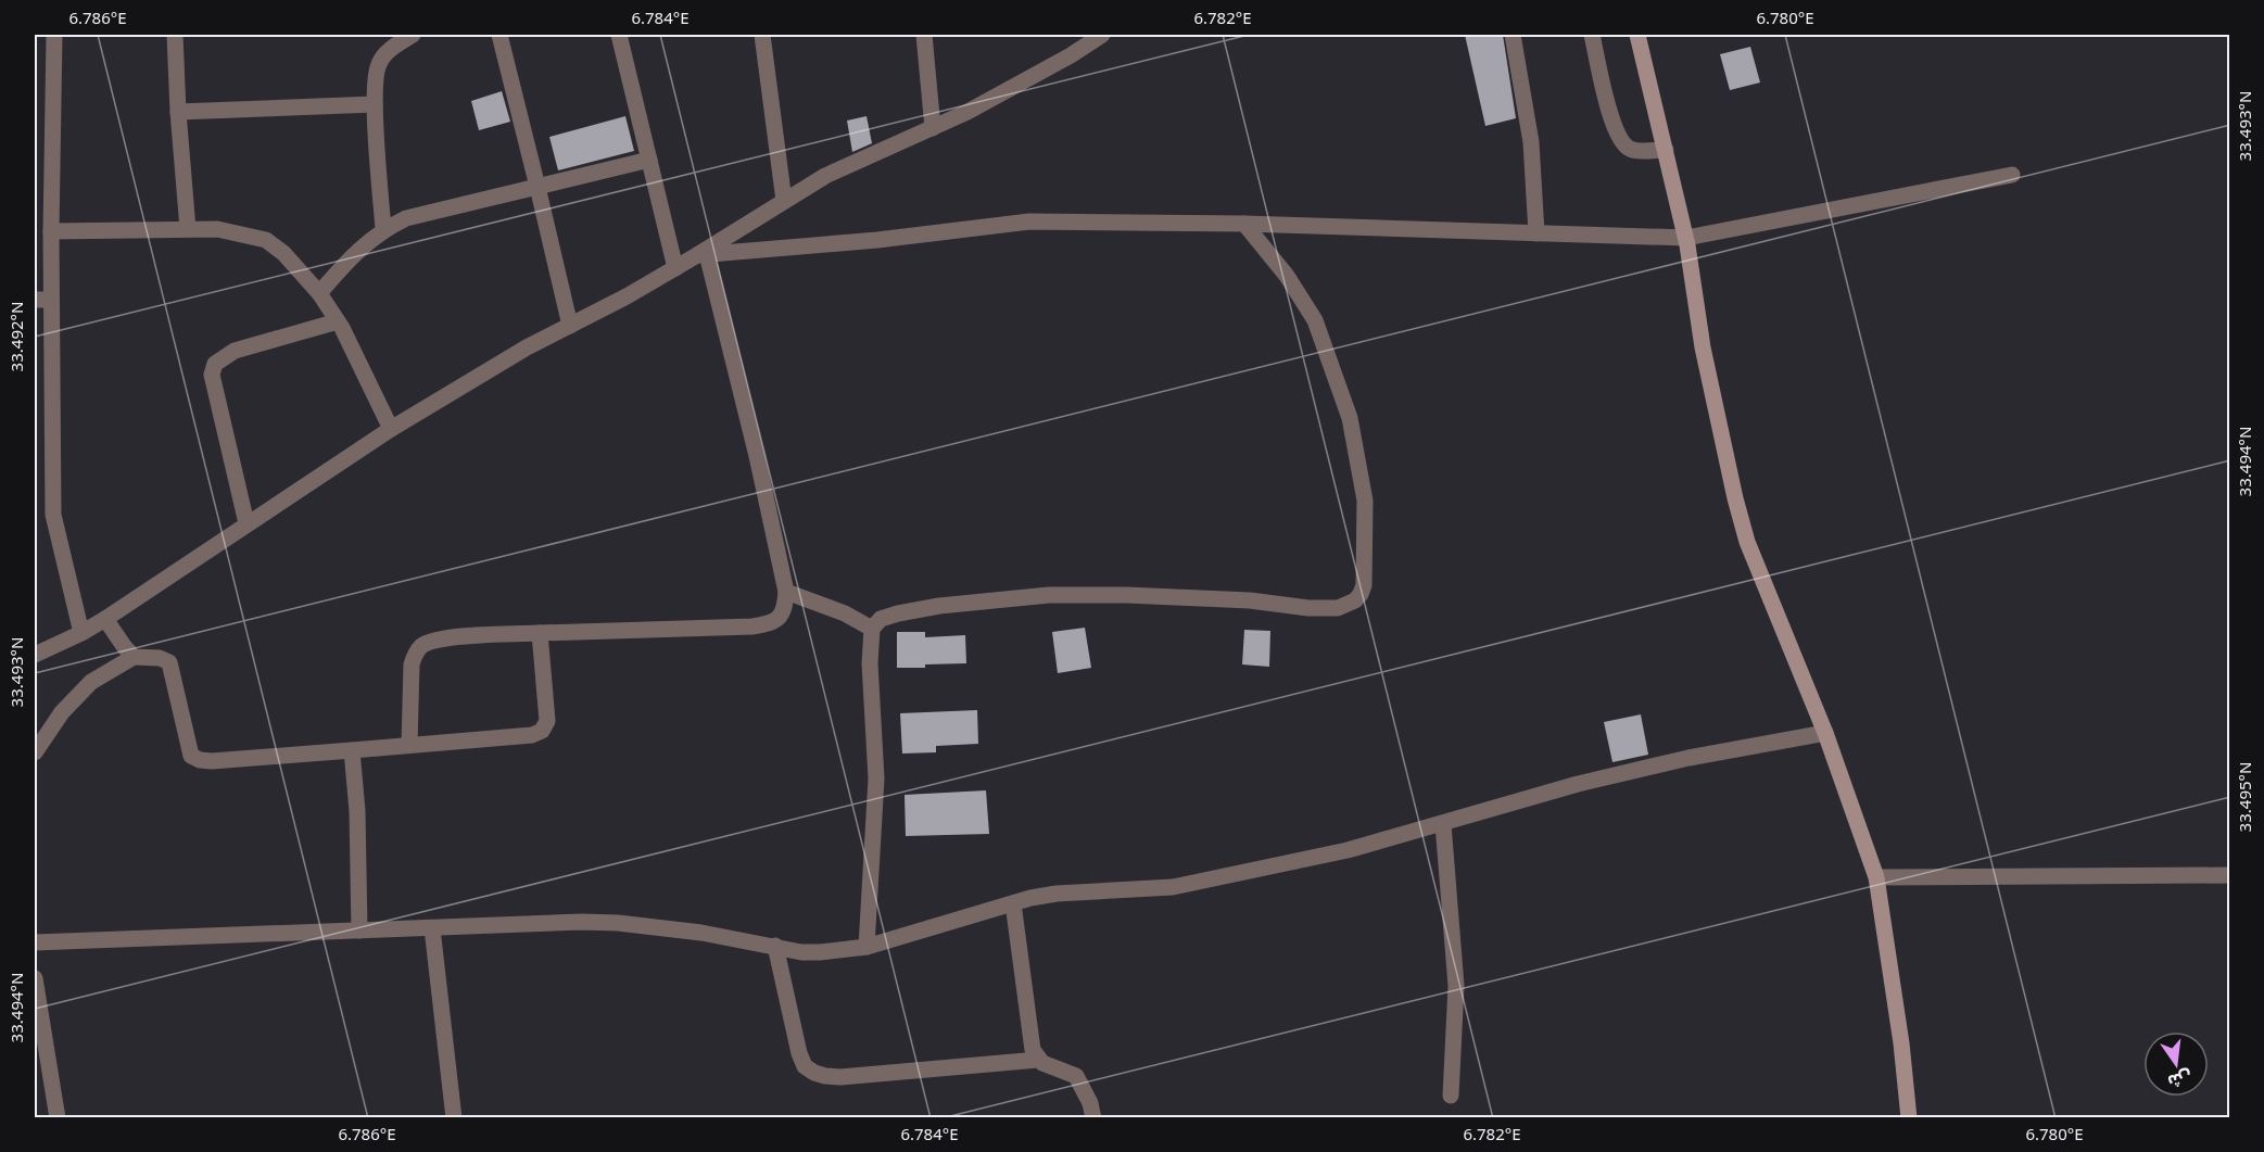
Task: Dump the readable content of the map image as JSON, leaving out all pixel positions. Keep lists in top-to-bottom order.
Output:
{
  "north": "bottom",
  "coordinates": [
    "6.786°E",
    "6.784°E",
    "6.782°E",
    "6.780°E",
    "33.493°N",
    "33.492°N",
    "33.494°N",
    "33.495°N"
  ]
}
